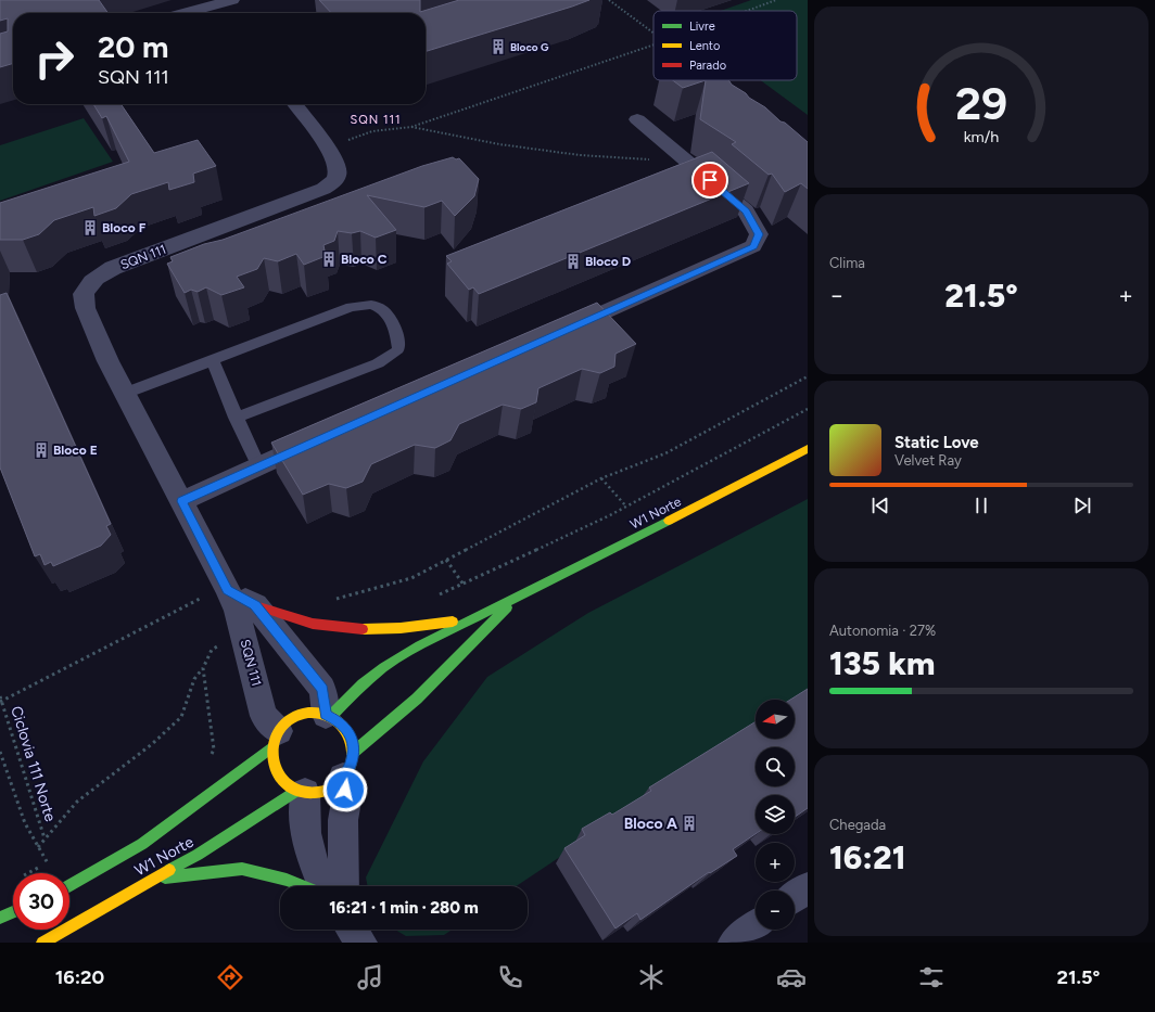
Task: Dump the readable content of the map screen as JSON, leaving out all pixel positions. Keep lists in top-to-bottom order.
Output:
{
  "streets": {
    "street": ["SQN 111", "W1 Norte"],
    "path": ["Ciclovia 111 Norte"]
  },
  "crossings": [
    ["SQN 111", "W1 Norte"]
  ],
  "districts": ["SQN 111"],
  "places": {
    "building": [
      "Bloco G",
      "Bloco F",
      "Bloco C",
      "Bloco D",
      "Bloco E",
      "Bloco A"
    ]
  },
  "legend": ["Livre", "Lento", "Parado"],
  "north": "left",
  "page": {
    "turn": ["20 m", "SQN 111"],
    "tile": [
      "Clima",
      ["Autonomia · 27%", "135 km"],
      ["Chegada", "16:21"]
    ],
    "heat": ["−", "21.5°", "+"],
    "song": ["Static Love", "Velvet Ray"],
    "map_buttons": ["+", "−"],
    "limit": "30",
    "trip": "16:21 · 1 min · 280 m",
    "tabs": ["16:20", "21.5°"],
    "gauge": ["29", "km/h"]
  }
}
